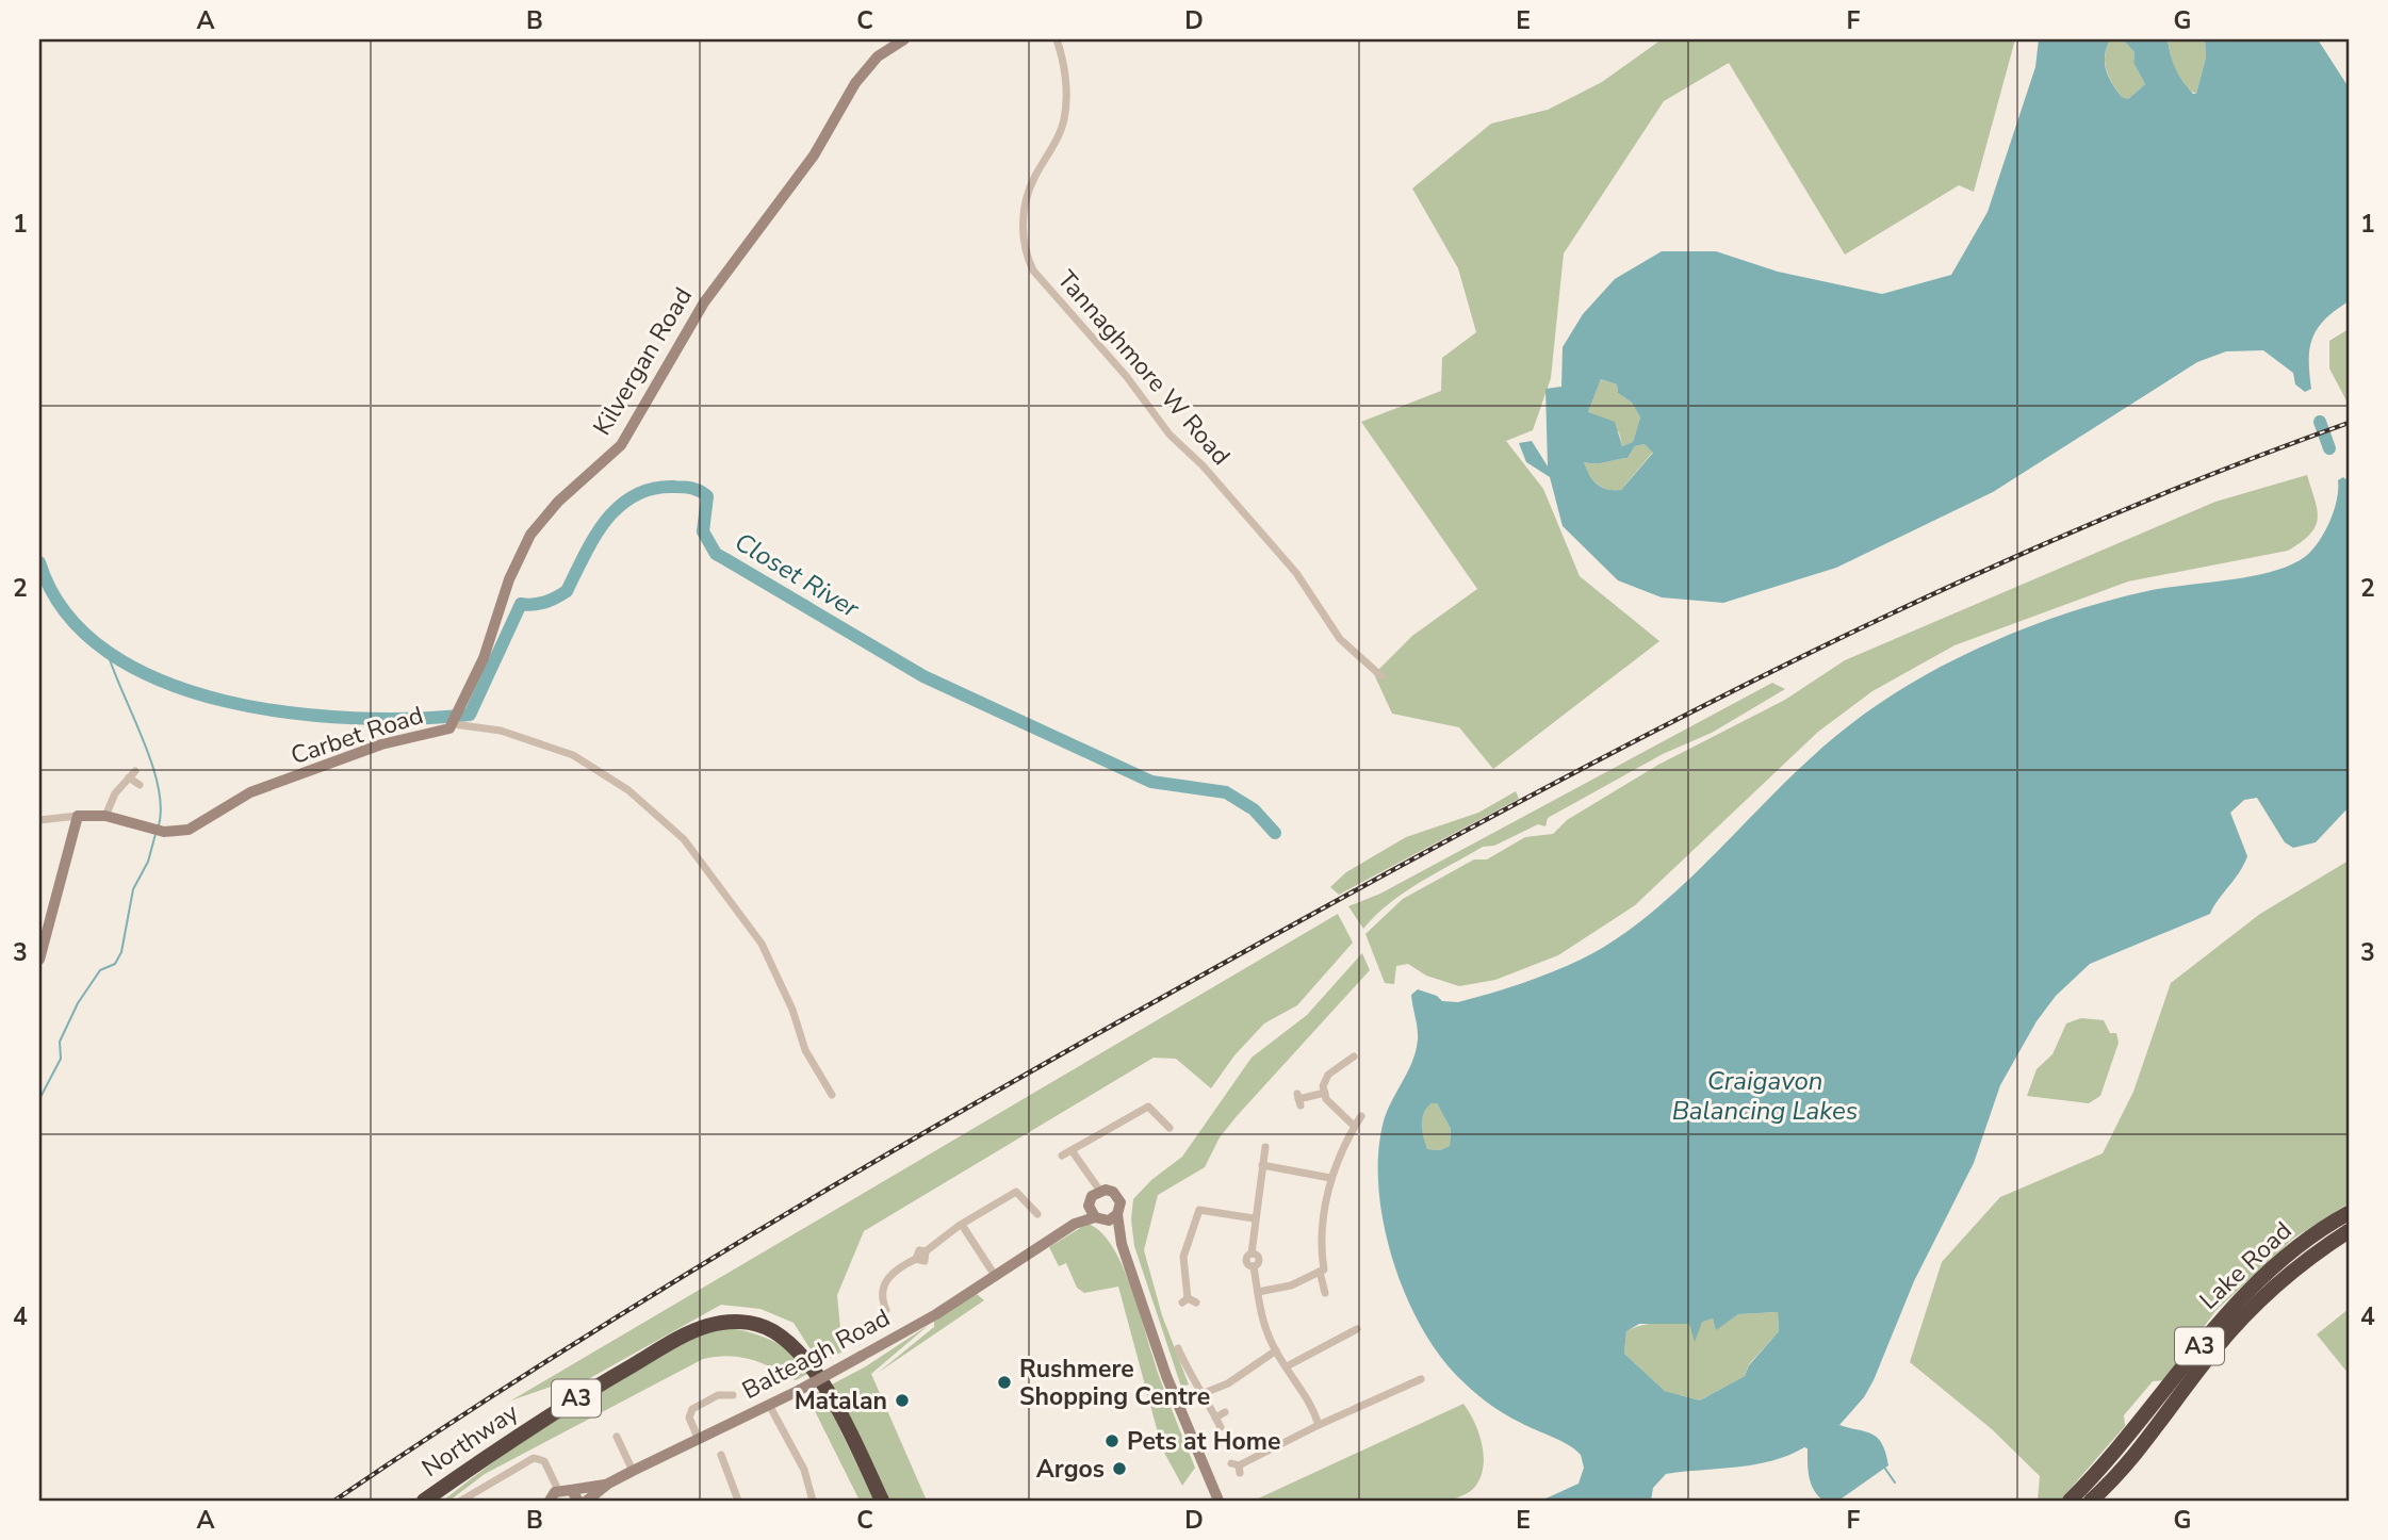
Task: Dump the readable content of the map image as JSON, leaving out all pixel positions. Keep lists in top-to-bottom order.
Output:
{
  "streets": {
    "highway": ["Lake Road", "A3", "Northway"],
    "street": [
      "Kilvergan Road",
      "Tannaghmore W Road",
      "Carbet Road",
      "Balteagh Road"
    ]
  },
  "crossings": [
    ["Kilvergan Road", "Carbet Road"]
  ],
  "water": ["Closet River", "Craigavon Balancing Lakes"],
  "places": [
    "Rushmere Shopping Centre",
    "Matalan",
    "Pets at Home",
    "Argos"
  ],
  "grid": {
    "columns": [
      "A",
      "B",
      "C",
      "D",
      "E",
      "F",
      "G"
    ],
    "rows": [
      "1",
      "2",
      "3",
      "4"
    ]
  }
}
